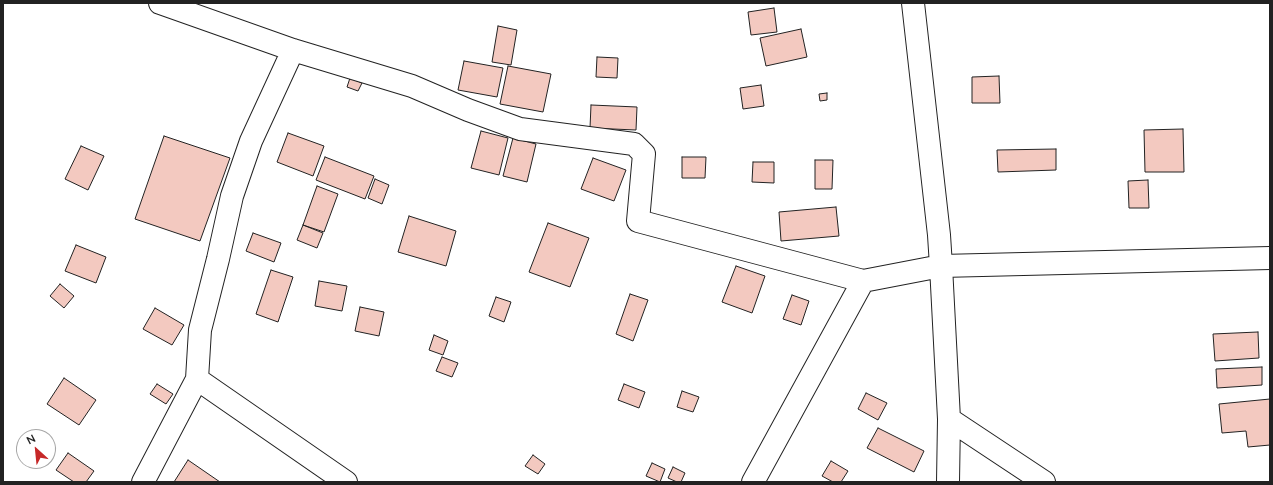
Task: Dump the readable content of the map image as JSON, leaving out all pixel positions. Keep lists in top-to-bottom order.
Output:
{
  "north": "top left"
}
